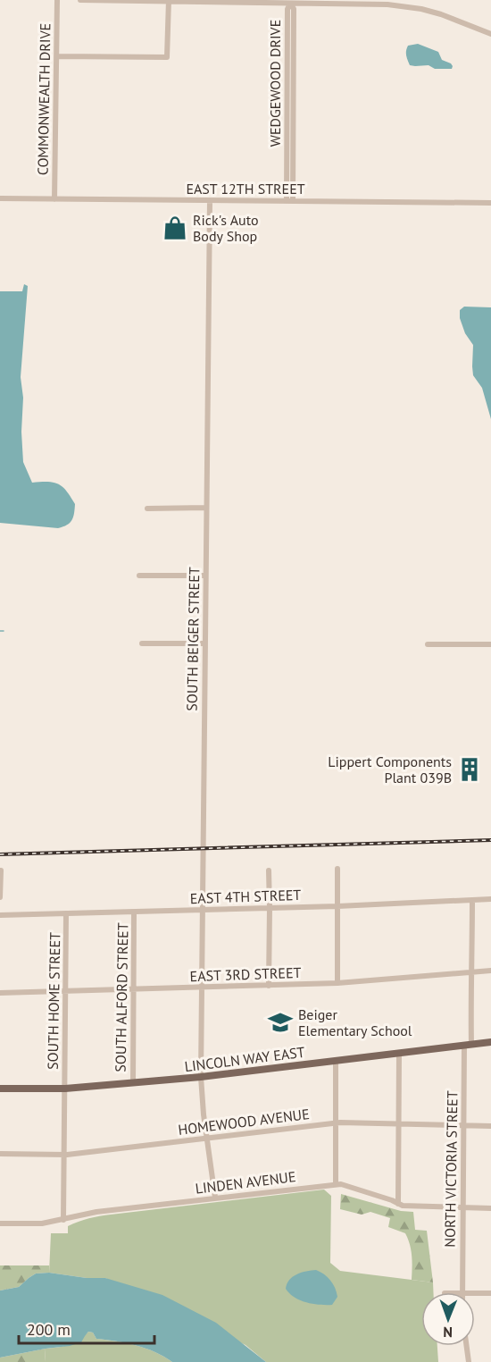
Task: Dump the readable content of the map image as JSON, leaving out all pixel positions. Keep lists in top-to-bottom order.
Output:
{
  "streets": {
    "main road": ["LINCOLN WAY EAST"],
    "street": [
      "WEDGEWOOD DRIVE",
      "COMMONWEALTH DRIVE",
      "EAST 12TH STREET",
      "SOUTH BEIGER STREET",
      "EAST 4TH STREET",
      "EAST 3RD STREET",
      "SOUTH ALFORD STREET",
      "SOUTH HOME STREET",
      "HOMEWOOD AVENUE",
      "NORTH VICTORIA STREET",
      "LINDEN AVENUE"
    ]
  },
  "crossings": [
    ["WEDGEWOOD DRIVE", "EAST 12TH STREET"],
    ["COMMONWEALTH DRIVE", "EAST 12TH STREET"],
    ["EAST 12TH STREET", "SOUTH BEIGER STREET"],
    ["SOUTH BEIGER STREET", "EAST 4TH STREET"],
    ["SOUTH BEIGER STREET", "EAST 3RD STREET"],
    ["SOUTH BEIGER STREET", "LINCOLN WAY EAST"],
    ["SOUTH BEIGER STREET", "HOMEWOOD AVENUE"],
    ["SOUTH BEIGER STREET", "LINDEN AVENUE"],
    ["EAST 4TH STREET", "SOUTH ALFORD STREET"],
    ["EAST 4TH STREET", "SOUTH HOME STREET"],
    ["EAST 4TH STREET", "NORTH VICTORIA STREET"],
    ["EAST 3RD STREET", "SOUTH ALFORD STREET"],
    ["EAST 3RD STREET", "SOUTH HOME STREET"],
    ["EAST 3RD STREET", "NORTH VICTORIA STREET"],
    ["SOUTH ALFORD STREET", "LINCOLN WAY EAST"],
    ["SOUTH HOME STREET", "LINCOLN WAY EAST"],
    ["SOUTH HOME STREET", "HOMEWOOD AVENUE"],
    ["SOUTH HOME STREET", "LINDEN AVENUE"],
    ["LINCOLN WAY EAST", "NORTH VICTORIA STREET"],
    ["HOMEWOOD AVENUE", "NORTH VICTORIA STREET"],
    ["NORTH VICTORIA STREET", "LINDEN AVENUE"]
  ],
  "places": {
    "shop": ["Rick's Auto Body Shop"],
    "building": ["Lippert Components Plant 039B"],
    "school or university": ["Beiger Elementary School"]
  },
  "scale_bar": "200 m",
  "north": "bottom"
}
